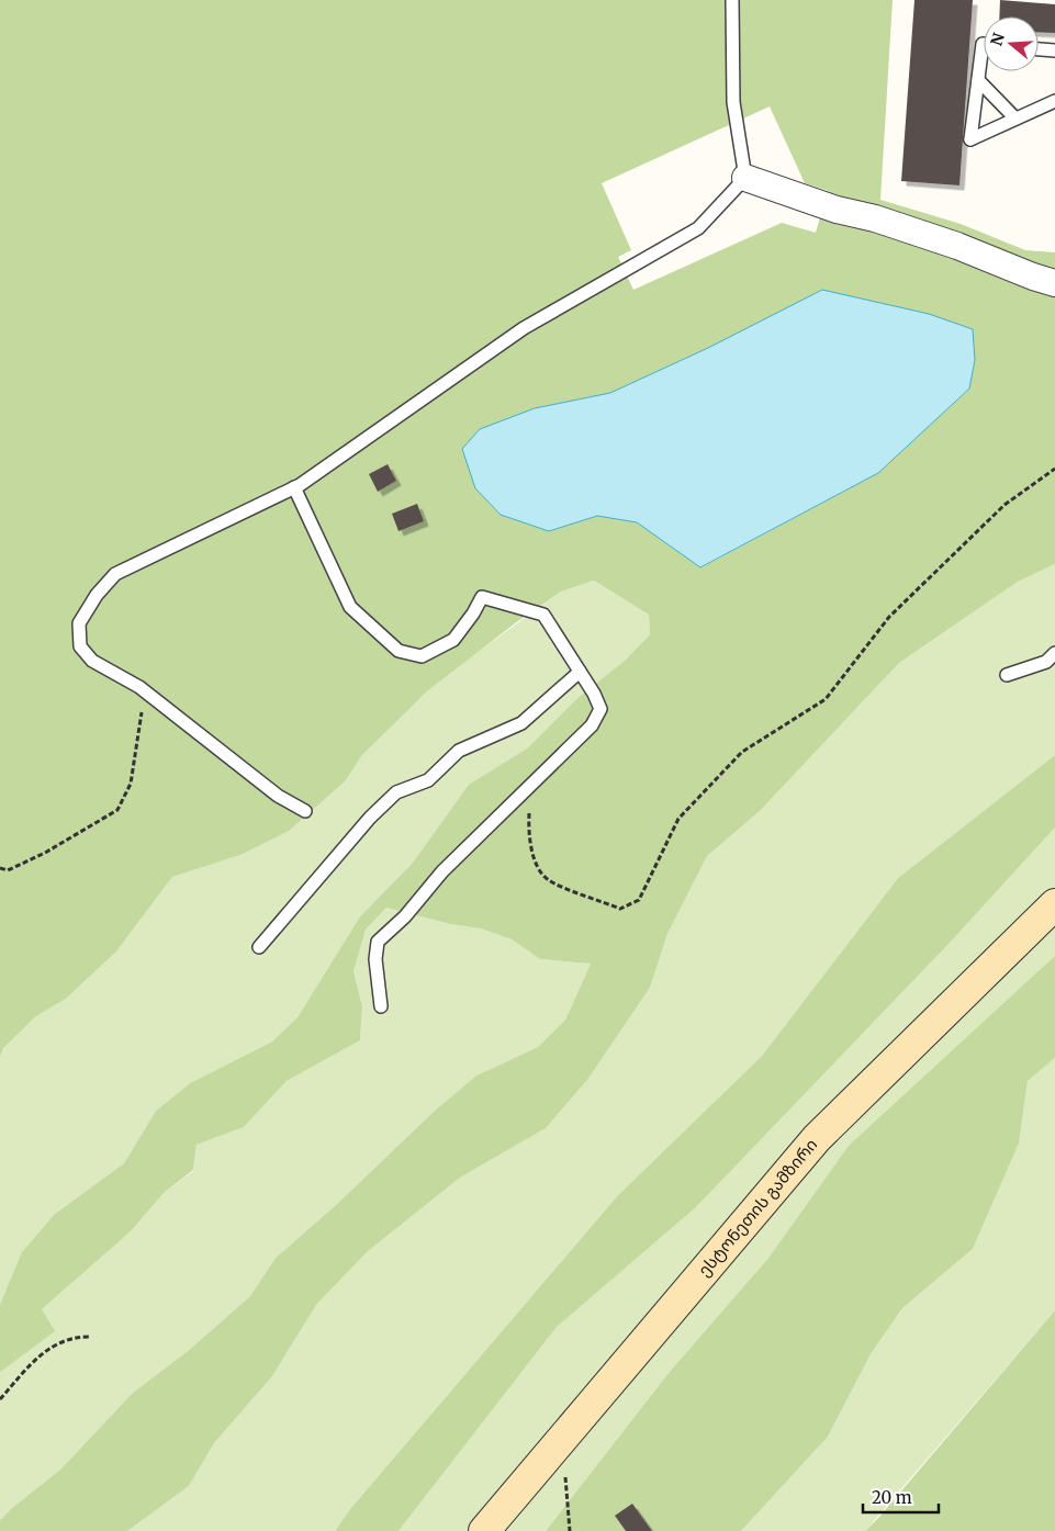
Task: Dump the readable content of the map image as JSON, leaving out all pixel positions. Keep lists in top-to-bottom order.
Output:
{
  "streets": {
    "street": ["ესტონეთის გამზირი"]
  },
  "scale_bar": "20 m",
  "north": "left"
}
